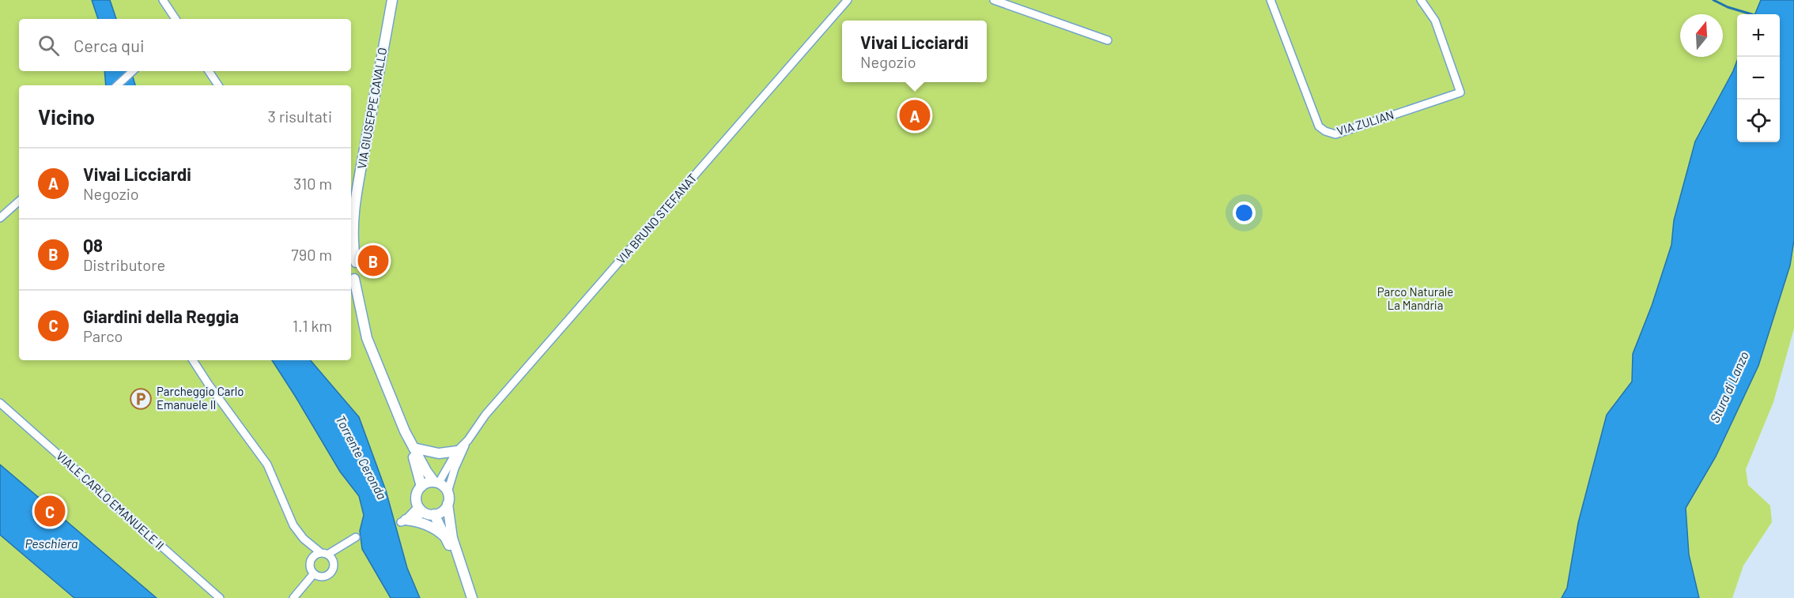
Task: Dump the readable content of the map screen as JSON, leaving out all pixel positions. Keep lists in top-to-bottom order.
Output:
{
  "streets": {
    "street": [
      "VIA GIUSEPPE CAVALLO",
      "VIA ZULIAN",
      "VIA BRUNO STEFANAT",
      "VIALE CARLO EMANUELE II"
    ]
  },
  "water": ["Stura di Lanzo", "Torrente Ceronda", "Peschiera"],
  "parks": ["Parco Naturale La Mandria"],
  "places": {
    "parking": ["Parcheggio Carlo Emanuele II"]
  },
  "north": "top",
  "page": {
    "map_buttons": ["+", "−"],
    "search": "Cerca qui",
    "popup": ["Vivai Licciardi", "Negozio"],
    "heading": ["Vicino", "3 risultati"],
    "pins": ["A", "B", "C"],
    "list": [
      {
        "mark": "A",
        "name": "Vivai Licciardi",
        "note": "Negozio",
        "value": "310 m"
      },
      {
        "mark": "B",
        "name": "Q8",
        "note": "Distributore",
        "value": "790 m"
      },
      {
        "mark": "C",
        "name": "Giardini della Reggia",
        "note": "Parco",
        "value": "1.1 km"
      }
    ]
  }
}
